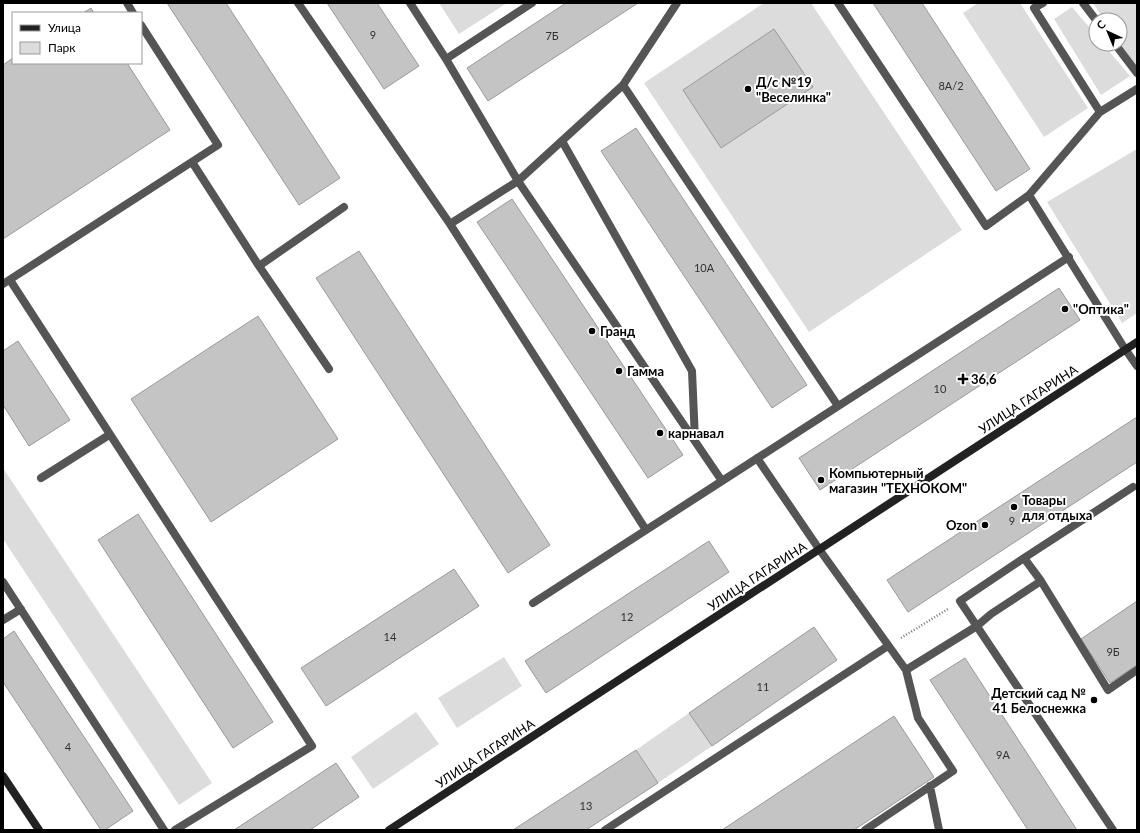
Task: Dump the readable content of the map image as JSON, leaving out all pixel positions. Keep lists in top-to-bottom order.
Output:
{
  "streets": {
    "street": ["УЛИЦА ГАГАРИНА"]
  },
  "places": {
    "other": [
      "Д/с №19 \"Веселинка\"",
      "\"Оптика\"",
      "Гранд",
      "Гамма",
      "карнавал",
      "Компьютерный магазин \"ТЕХНОКОМ\"",
      "Товары для отдыха",
      "Ozon",
      "Детский сад № 41 Белоснежка"
    ],
    "health": ["36,6"]
  },
  "house_numbers": [
    "9",
    "7Б",
    "8А/2",
    "10А",
    "10",
    "9",
    "12",
    "14",
    "9Б",
    "11",
    "4",
    "9А",
    "13"
  ],
  "legend": ["Улица", "Парк"],
  "north": "top left"
}
